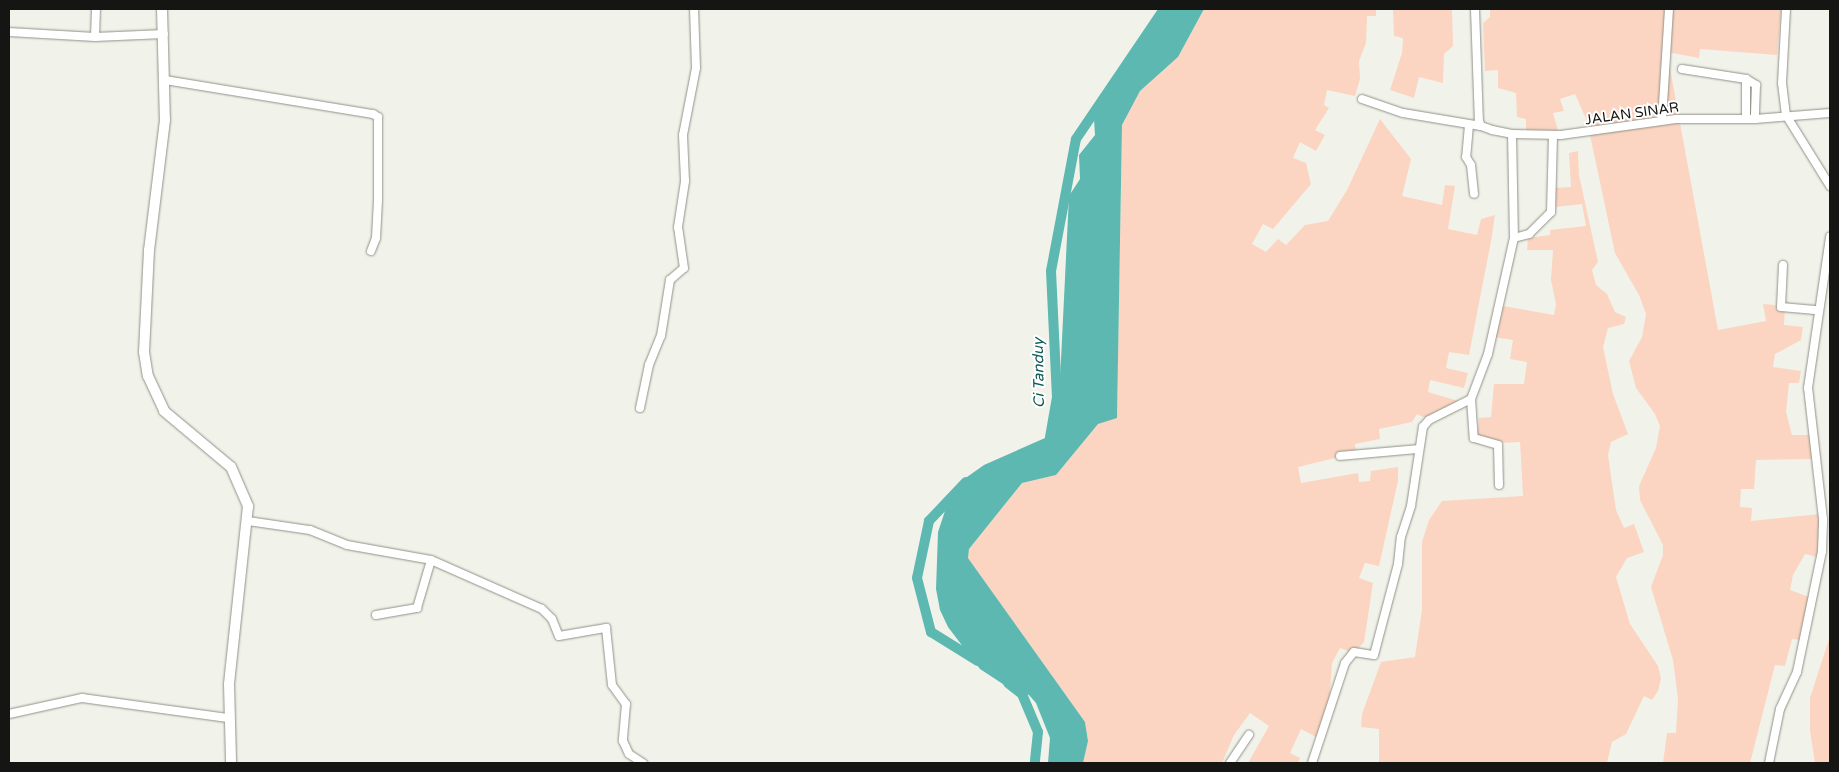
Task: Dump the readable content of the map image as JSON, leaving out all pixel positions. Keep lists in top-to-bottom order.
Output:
{
  "streets": {
    "street": ["JALAN SINAR"]
  },
  "water": ["Ci Tanduy"]
}
